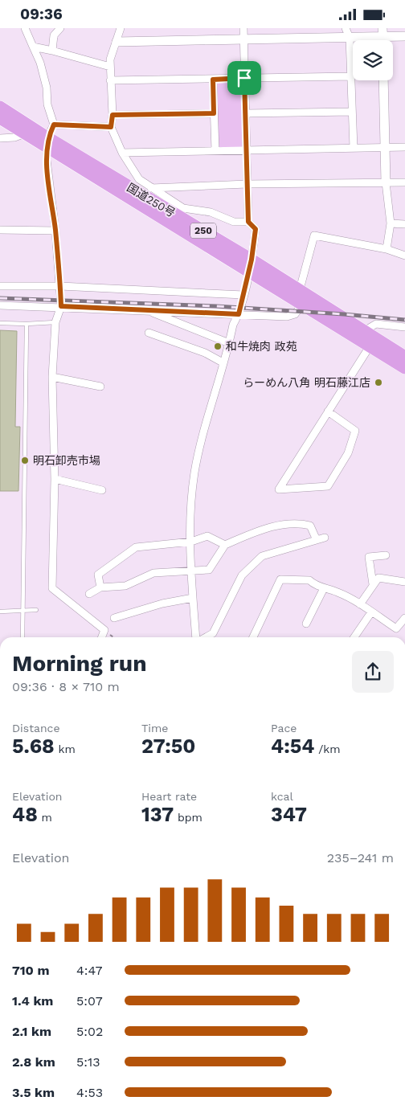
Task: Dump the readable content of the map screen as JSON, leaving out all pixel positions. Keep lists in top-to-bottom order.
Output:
{
  "streets": {
    "highway": ["国道250号", "250"]
  },
  "places": ["和牛焼肉 政苑", "らーめん八角 明石藤江店", "明石卸売市場"],
  "page": {
    "status": "09:36",
    "heading": ["Morning run", "09:36 · 8 × 710 m"],
    "stats": [
      ["Distance", "5.68 km"],
      ["Time", "27:50"],
      ["Pace", "4:54 /km"],
      ["Elevation", "48 m"],
      ["Heart rate", "137 bpm"],
      ["kcal", "347"]
    ],
    "chart": ["Elevation", "235–241 m"],
    "list": [
      {
        "name": "710 m",
        "note": "4:47"
      },
      {
        "name": "1.4 km",
        "note": "5:07"
      },
      {
        "name": "2.1 km",
        "note": "5:02"
      },
      {
        "name": "2.8 km",
        "note": "5:13"
      },
      {
        "name": "3.5 km",
        "note": "4:53"
      }
    ]
  }
}
